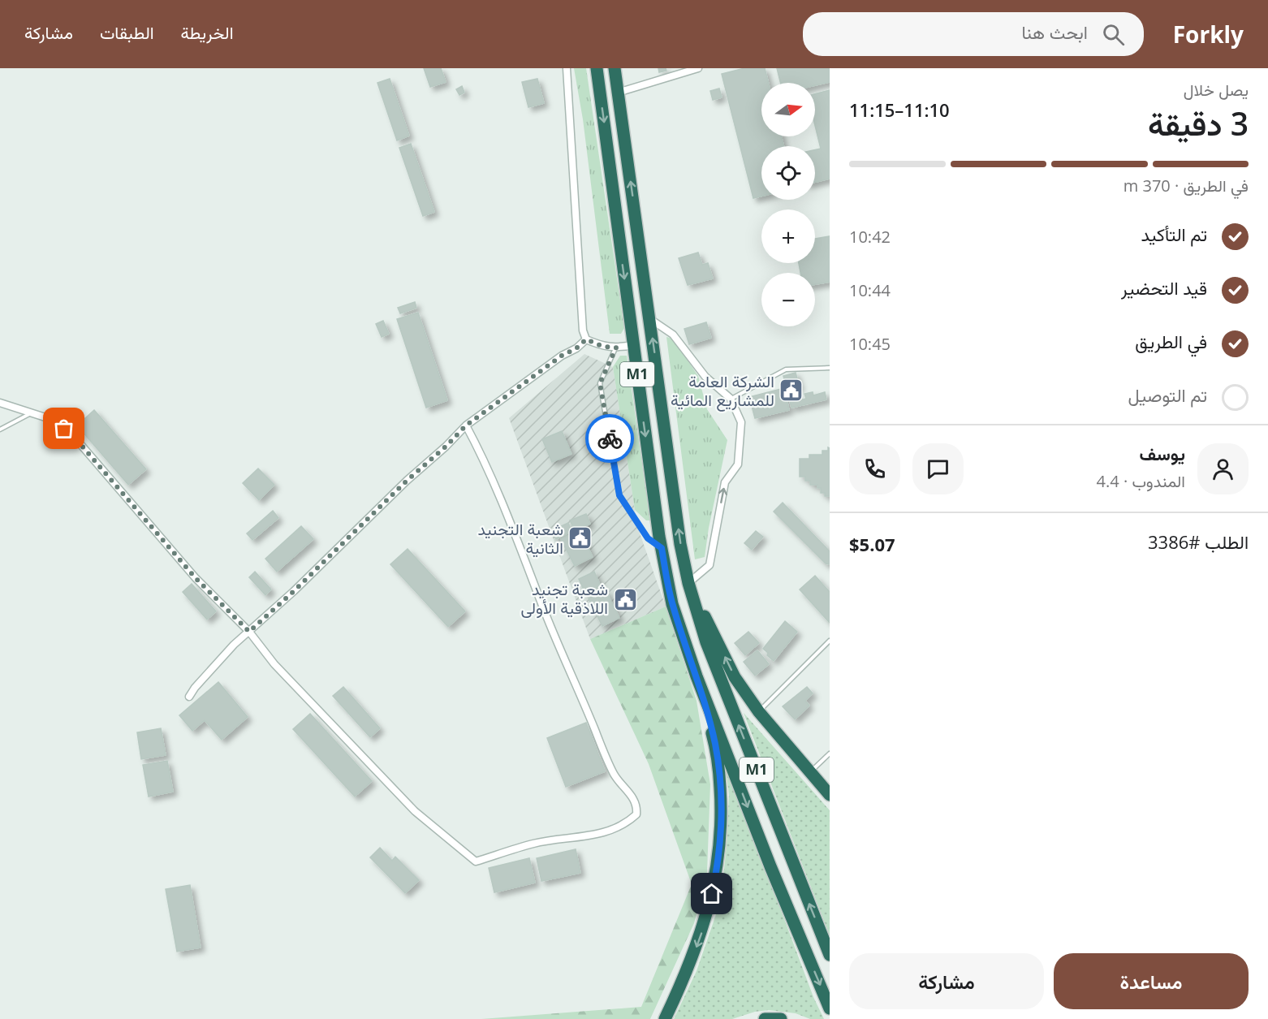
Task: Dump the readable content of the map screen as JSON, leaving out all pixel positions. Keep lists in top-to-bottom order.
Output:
{
  "streets": {
    "highway": ["M1"]
  },
  "places": {
    "public building": ["الشركة العامة للمشاريع المائية", "شعبة التجنيد الثانية", "شعبة تجنيد اللاذقية الأولى"]
  },
  "north": "right",
  "page": {
    "header": "Forkly",
    "search": "ابحث هنا",
    "nav": ["الخريطة", "الطبقات", "مشاركة"],
    "heading": ["3 دقيقة", "يصل خلال", "11:10–11:15"],
    "panel": [
      "يوسف",
      "المندوب · 4.4",
      "الطلب #3386",
      "$5.07"
    ],
    "map_buttons": ["+", "−"],
    "bar": "في الطريق · 370 m",
    "list": [
      ["تم التأكيد", "10:42"],
      ["قيد التحضير", "10:44"],
      ["في الطريق", "10:45"],
      "تم التوصيل"
    ],
    "buttons": ["مساعدة", "مشاركة"]
  }
}
